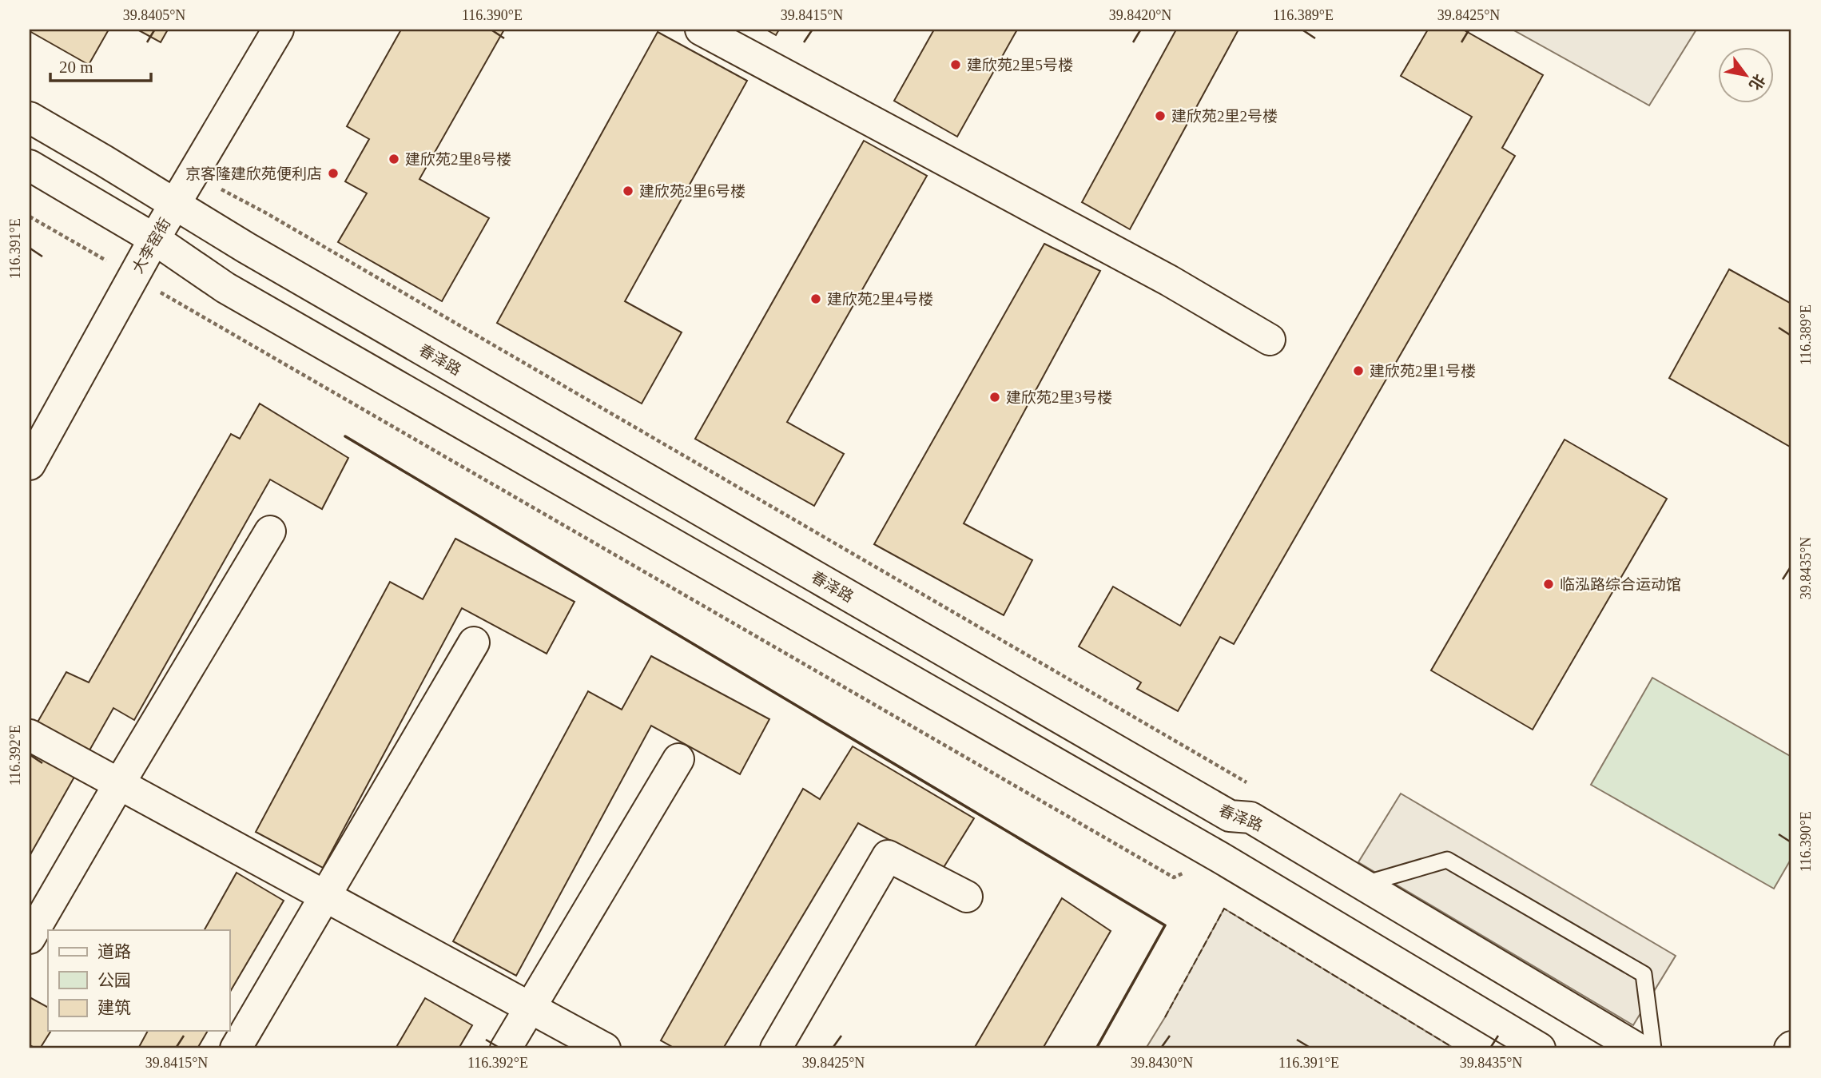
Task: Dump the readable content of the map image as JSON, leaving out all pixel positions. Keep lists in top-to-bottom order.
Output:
{
  "streets": {
    "street": ["大李窑街", "春泽路"]
  },
  "crossings": [
    ["大李窑街", "春泽路"]
  ],
  "places": [
    "建欣苑2里5号楼",
    "建欣苑2里2号楼",
    "建欣苑2里8号楼",
    "京客隆建欣苑便利店",
    "建欣苑2里6号楼",
    "建欣苑2里4号楼",
    "建欣苑2里1号楼",
    "建欣苑2里3号楼",
    "临泓路综合运动馆"
  ],
  "legend": ["道路", "公园", "建筑"],
  "scale_bar": "20 m",
  "north": "bottom right",
  "coordinates": [
    "39.8405°N",
    "116.390°E",
    "39.8415°N",
    "39.8420°N",
    "116.389°E",
    "39.8425°N",
    "116.391°E",
    "39.8435°N",
    "116.392°E",
    "39.8430°N"
  ]
}
